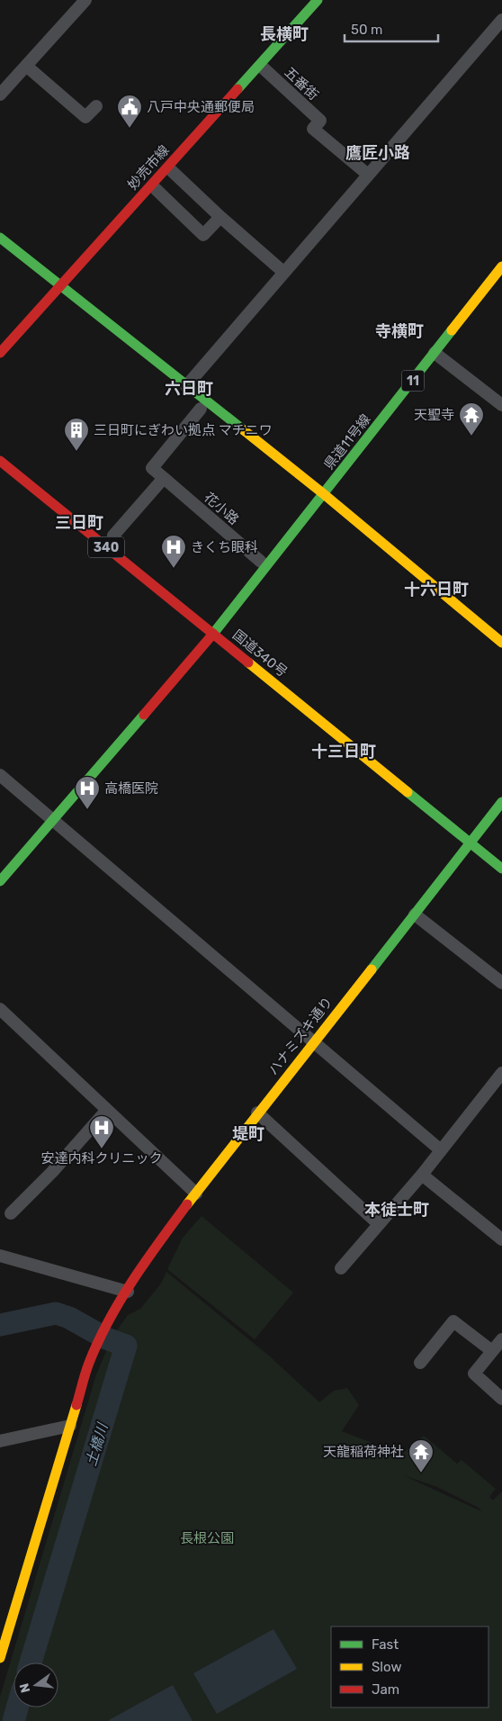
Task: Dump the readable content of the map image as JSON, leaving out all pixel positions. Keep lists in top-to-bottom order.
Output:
{
  "streets": {
    "main road": [
      "妙売市線",
      "11",
      "県道11号線",
      "340",
      "国道340号",
      "ハナミズキ通り"
    ],
    "street": ["五番街", "花小路"]
  },
  "crossings": [
    ["県道11号線", "国道340号"],
    ["国道340号", "ハナミズキ通り"]
  ],
  "districts": [
    "長横町",
    "鷹匠小路",
    "寺横町",
    "六日町",
    "三日町",
    "十六日町",
    "十三日町",
    "堤町",
    "本徒士町"
  ],
  "water": ["土橋川"],
  "parks": ["長根公園"],
  "places": {
    "public building": ["八戸中央通郵便局"],
    "temple": ["天聖寺", "天龍稲荷神社"],
    "building": ["三日町にぎわい拠点 マチニワ"],
    "hospital": ["きくち眼科", "高橋医院", "安達内科クリニック"]
  },
  "legend": ["Fast", "Slow", "Jam"],
  "scale_bar": "50 m",
  "north": "left"
}
